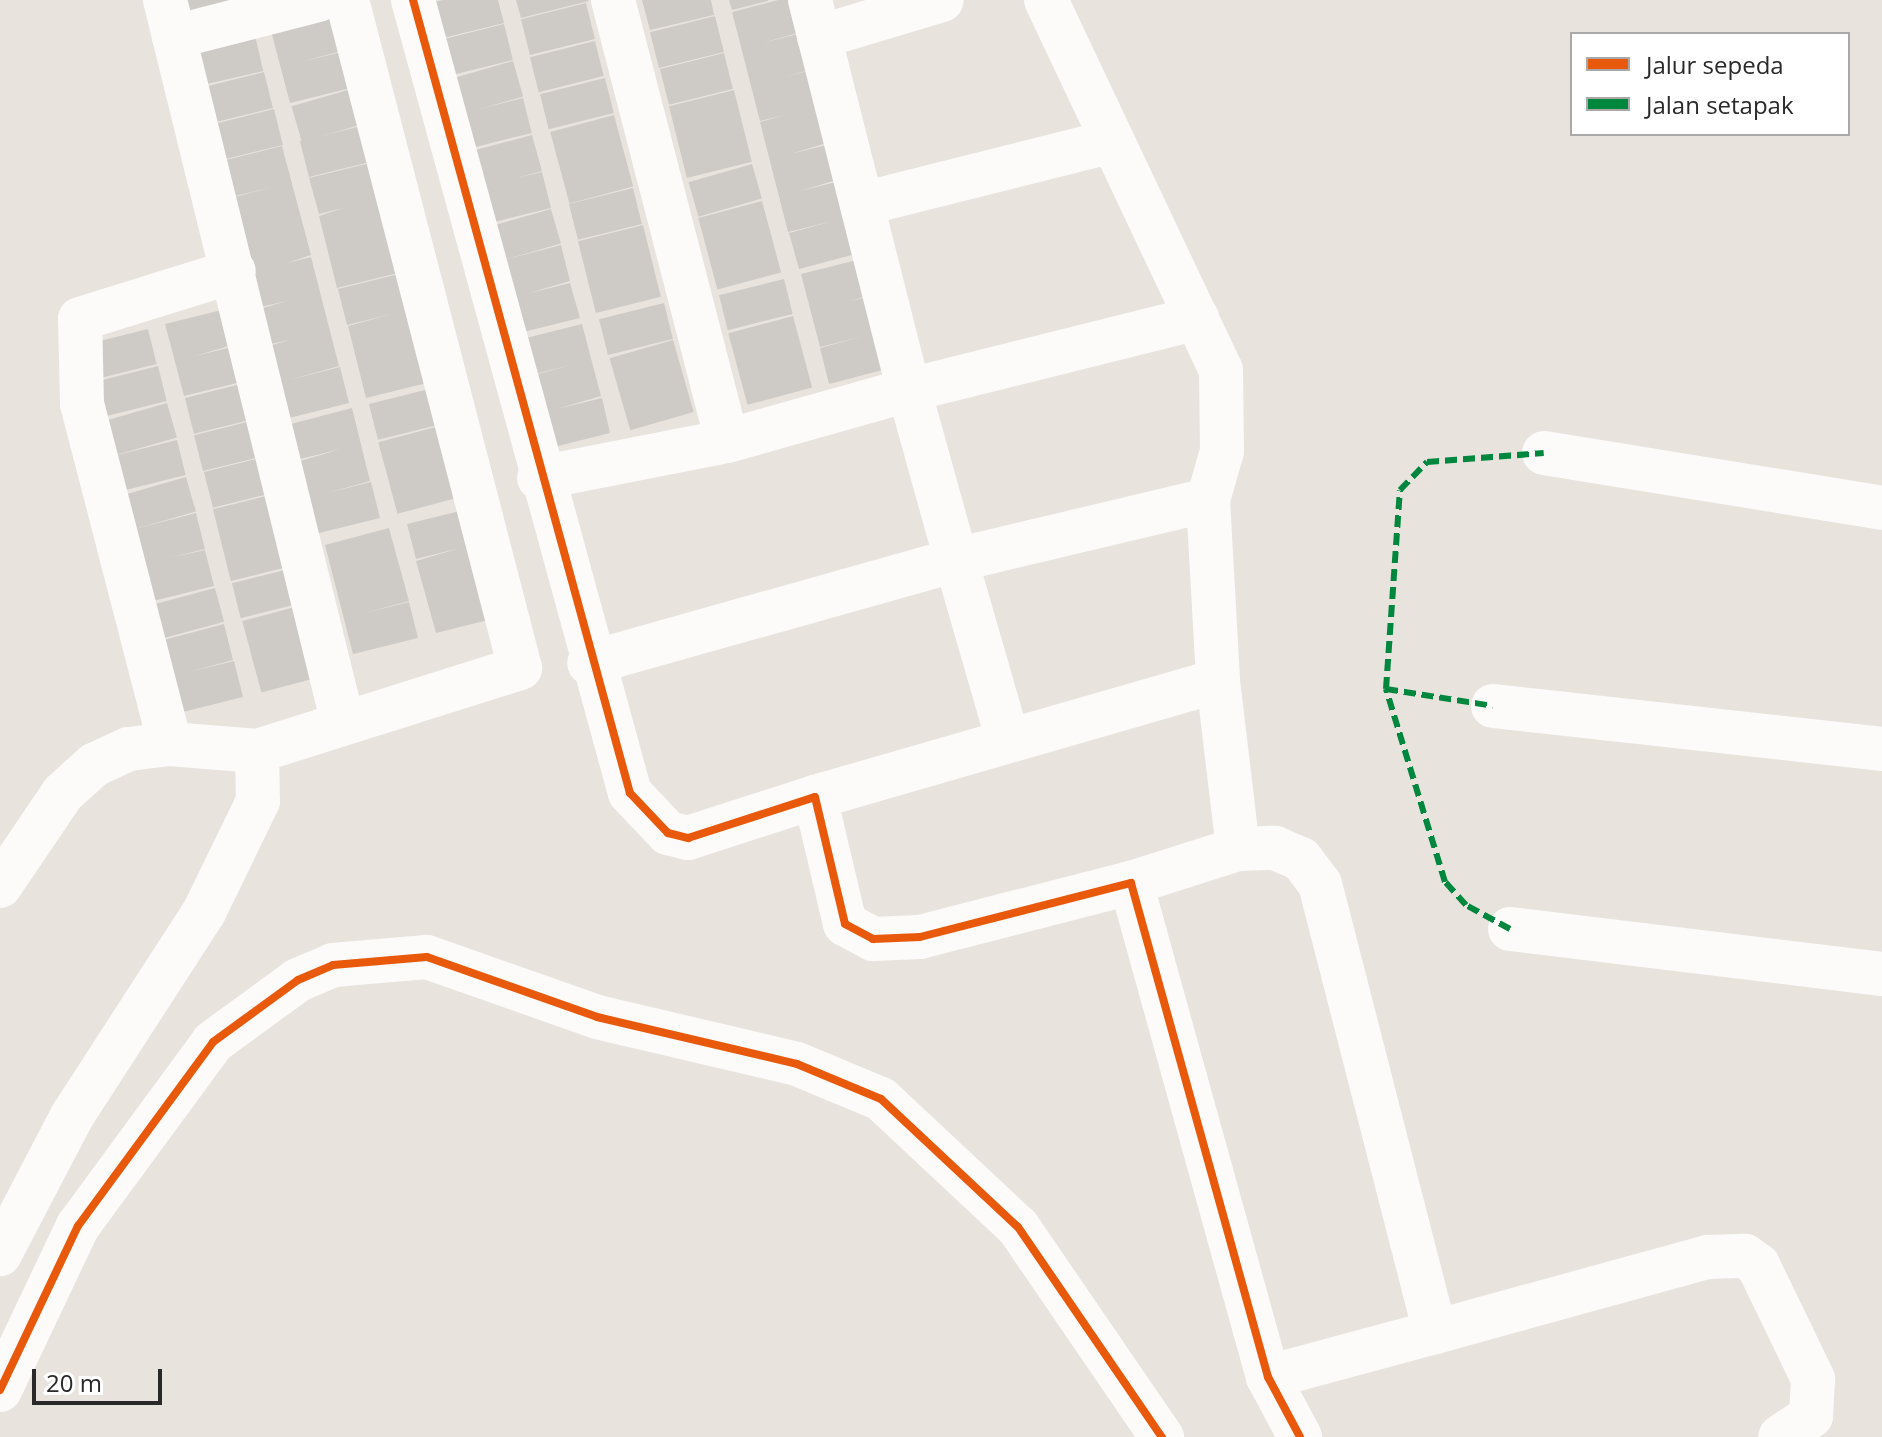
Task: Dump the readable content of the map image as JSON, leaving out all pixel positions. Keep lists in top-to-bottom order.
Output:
{
  "legend": ["Jalur sepeda", "Jalan setapak"],
  "scale_bar": "20 m"
}
